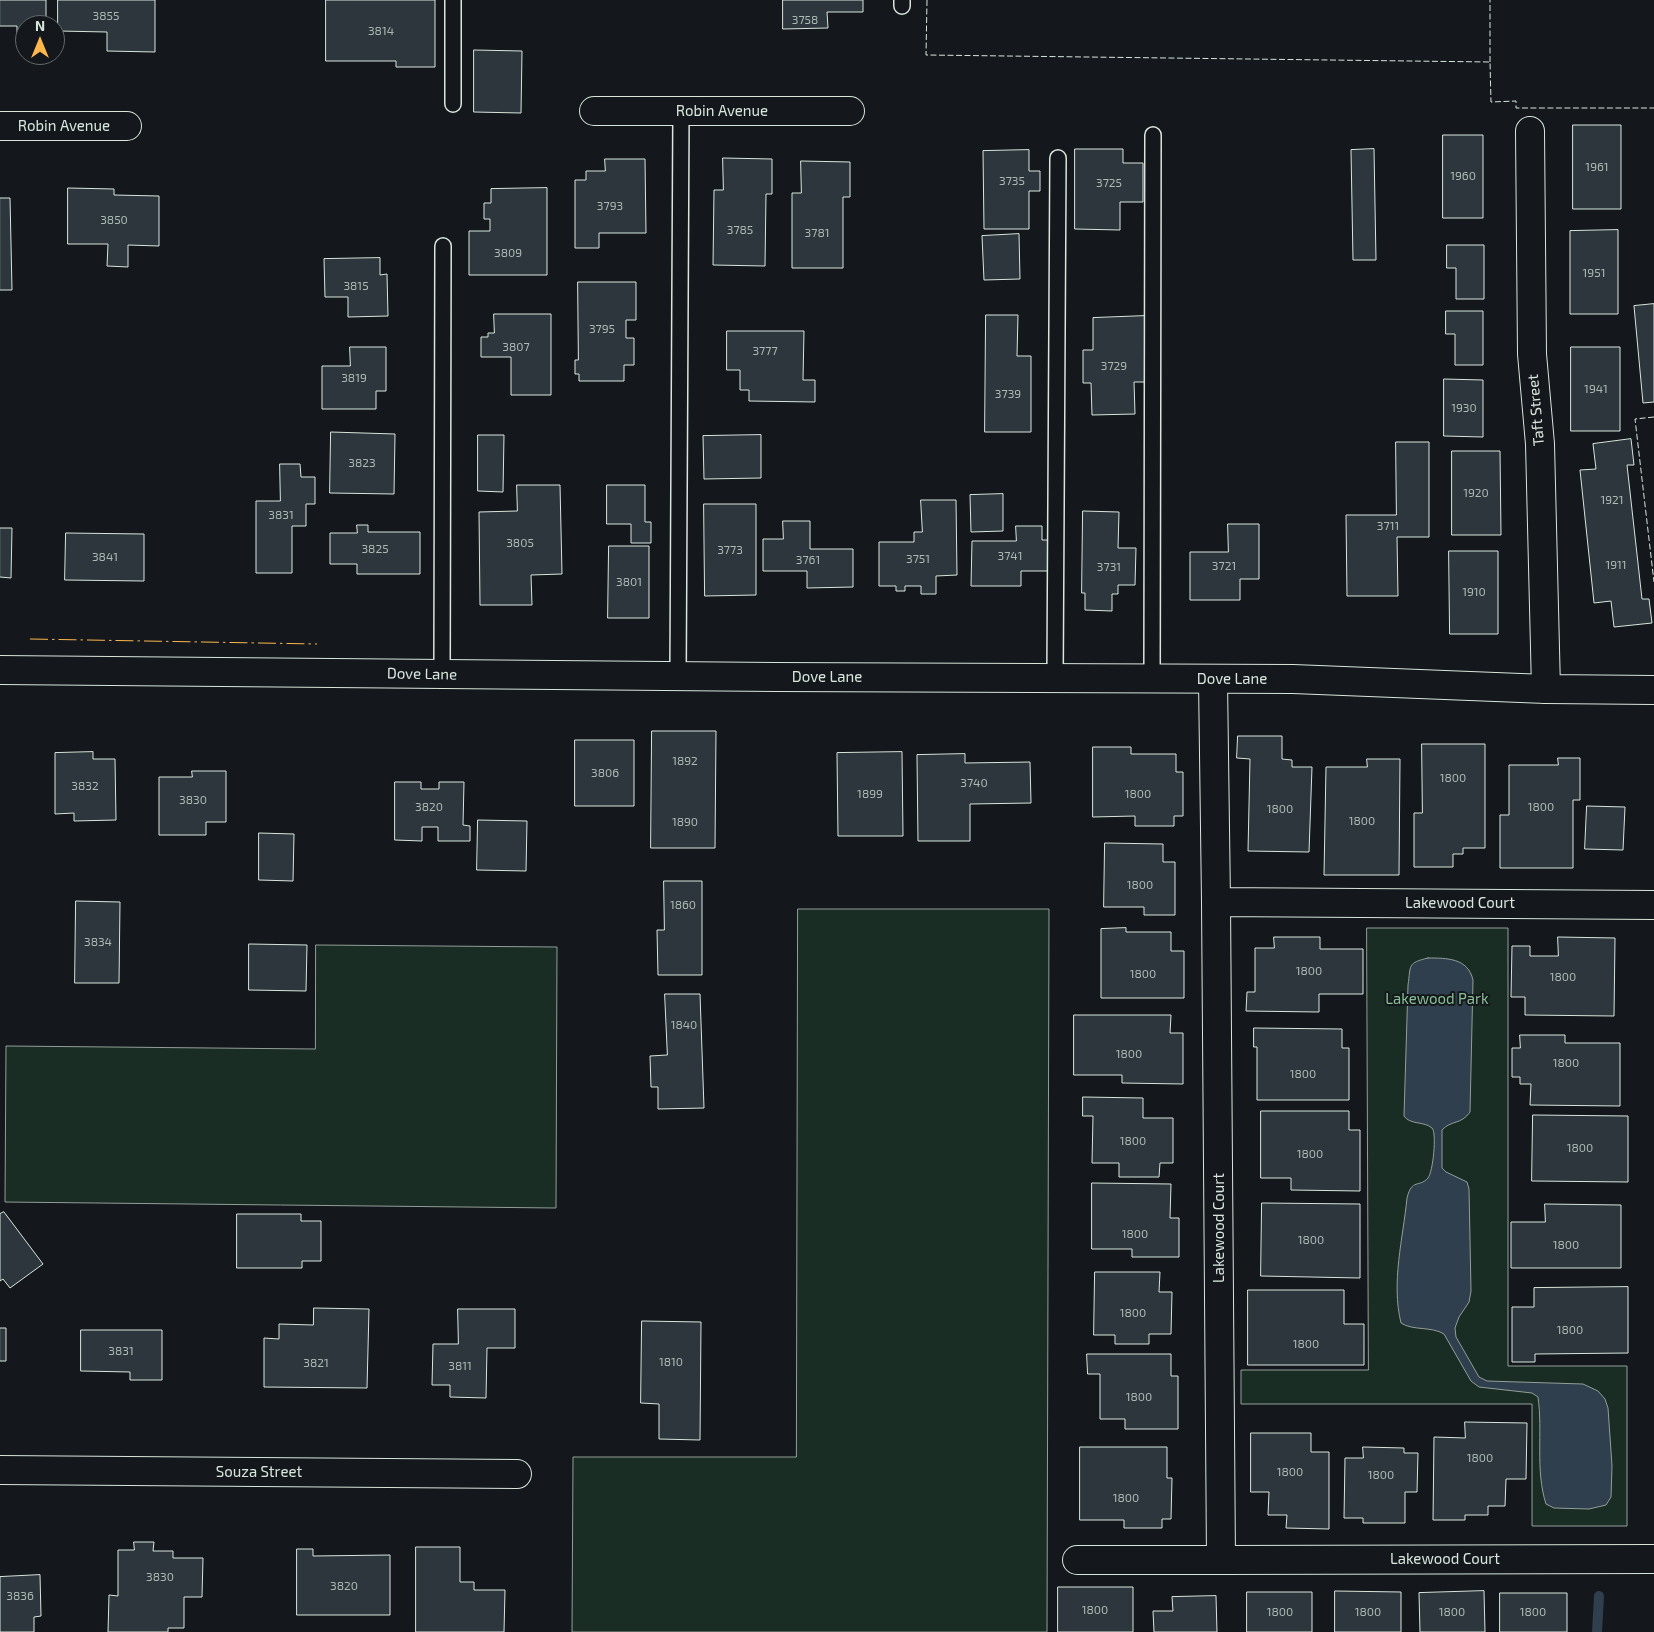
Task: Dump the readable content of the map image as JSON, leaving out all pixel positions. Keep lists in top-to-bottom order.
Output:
{
  "streets": {
    "street": [
      "Robin Avenue",
      "Taft Street",
      "Dove Lane",
      "Lakewood Court",
      "Souza Street"
    ]
  },
  "crossings": [
    ["Taft Street", "Dove Lane"]
  ],
  "parks": ["Lakewood Park"],
  "house_numbers": [
    "3855",
    "3758",
    "3814",
    "1961",
    "1960",
    "3735",
    "3725",
    "3793",
    "3850",
    "3785",
    "3781",
    "3809",
    "1951",
    "3815",
    "3795",
    "3807",
    "3777",
    "3729",
    "3819",
    "1941",
    "3739",
    "1930",
    "3823",
    "1920",
    "1921",
    "3831",
    "3711",
    "3805",
    "3825",
    "3773",
    "3741",
    "3841",
    "3751",
    "3761",
    "1911",
    "3721",
    "3731",
    "3801",
    "1910",
    "1892",
    "3806",
    "1800",
    "3740",
    "3832",
    "1899",
    "1800",
    "3830",
    "3820",
    "1800",
    "1800",
    "1800",
    "1890",
    "1800",
    "1860",
    "3834",
    "1800",
    "1800",
    "1800",
    "1840",
    "1800",
    "1800",
    "1800",
    "1800",
    "1800",
    "1800",
    "1800",
    "1800",
    "1800",
    "1800",
    "1800",
    "1800",
    "3831",
    "1810",
    "3821",
    "3811",
    "1800",
    "1800",
    "1800",
    "1800",
    "1800",
    "3830",
    "3820",
    "3836",
    "1800",
    "1800",
    "1800",
    "1800",
    "1800"
  ],
  "north": "top"
}
